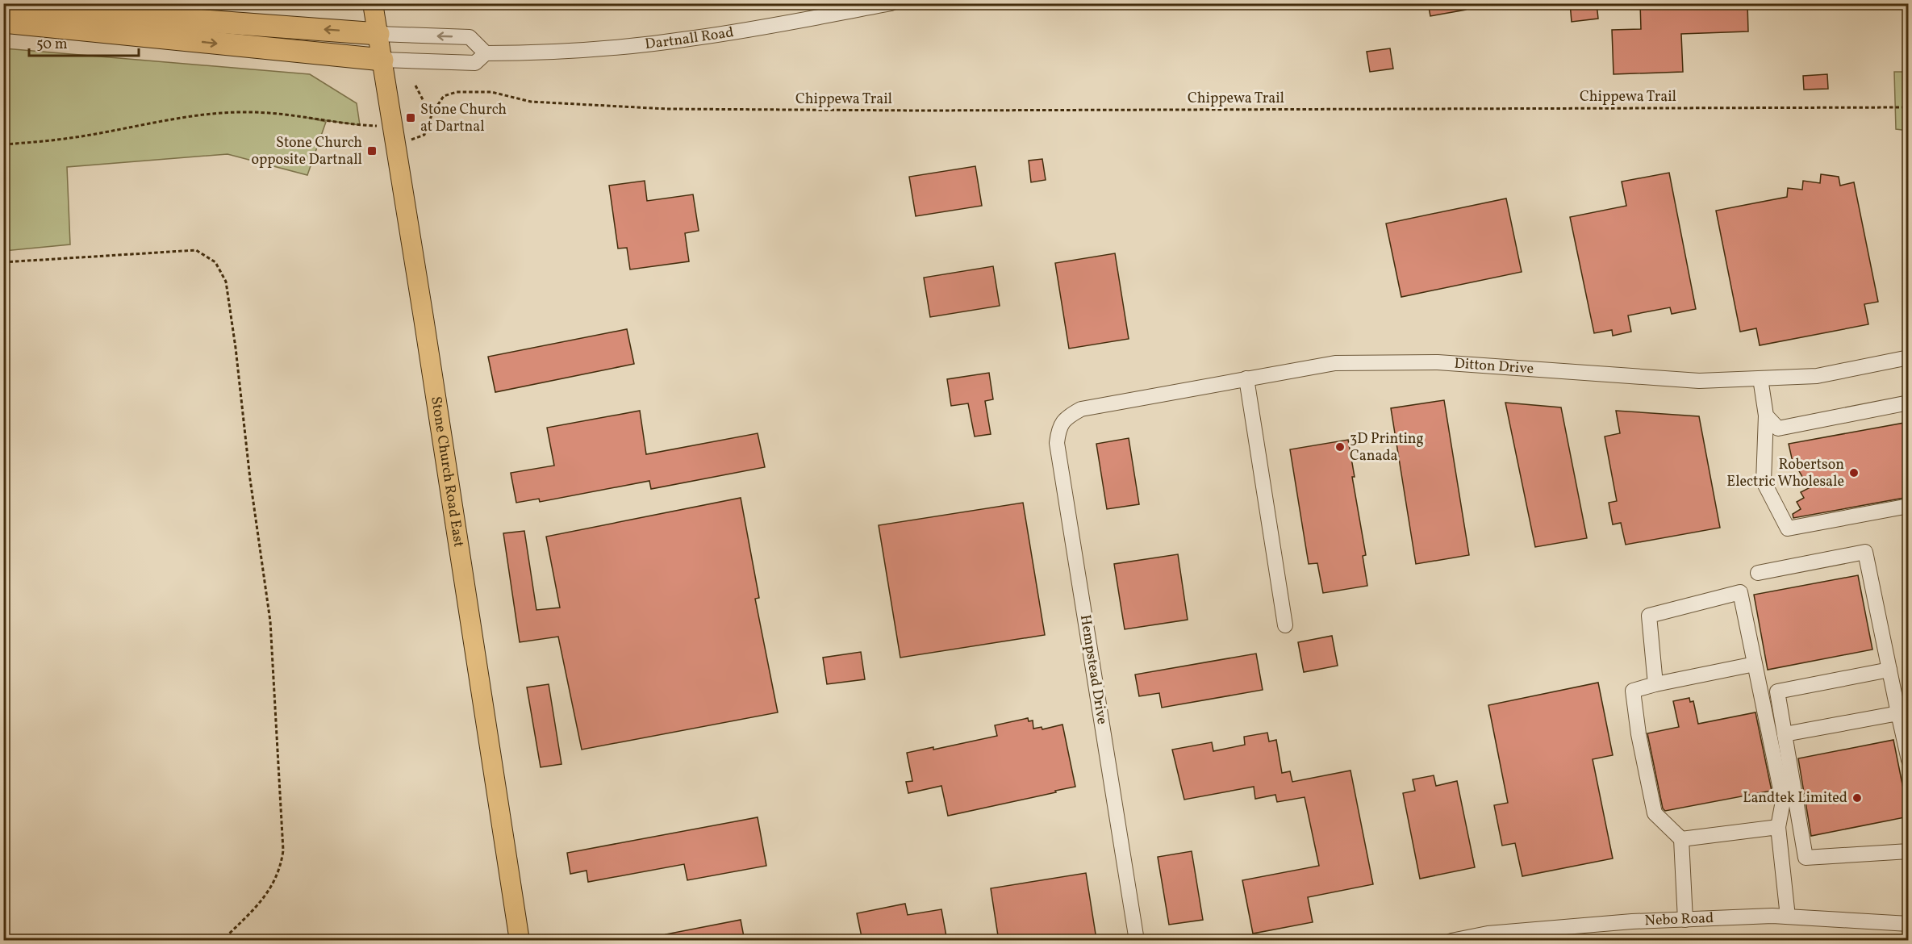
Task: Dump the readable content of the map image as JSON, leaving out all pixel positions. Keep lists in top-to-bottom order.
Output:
{
  "streets": {
    "main road": ["Stone Church Road East"],
    "street": [
      "Dartnall Road",
      "Ditton Drive",
      "Hempstead Drive",
      "Nebo Road"
    ],
    "path": ["Chippewa Trail"]
  },
  "crossings": [
    ["Dartnall Road", "Stone Church Road East"],
    ["Ditton Drive", "Hempstead Drive"]
  ],
  "places": {
    "transit": ["Stone Church at Dartnal", "Stone Church opposite Dartnall"],
    "other": ["3D Printing Canada", "Robertson Electric Wholesale", "Landtek Limited"]
  },
  "scale_bar": "50 m"
}
